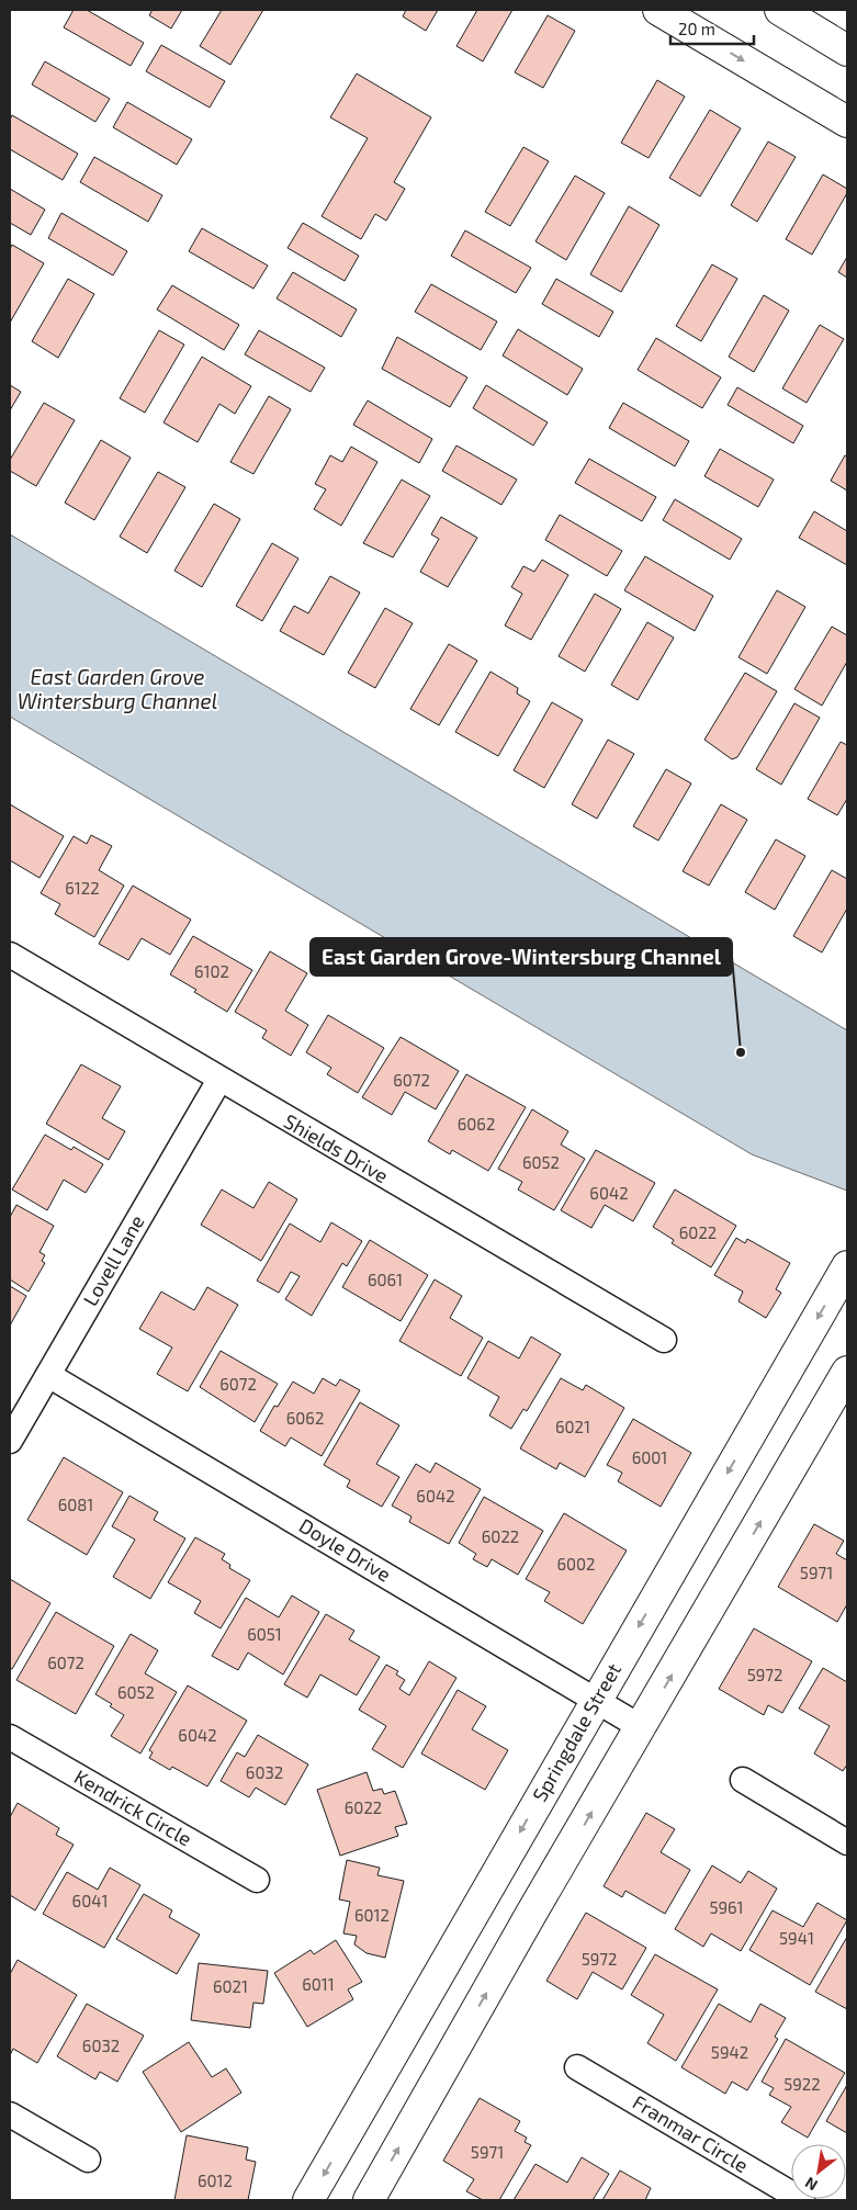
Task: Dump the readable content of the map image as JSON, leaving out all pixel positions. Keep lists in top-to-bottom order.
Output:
{
  "streets": {
    "main road": ["Springdale Street"],
    "street": [
      "Shields Drive",
      "Lovell Lane",
      "Doyle Drive",
      "Kendrick Circle",
      "Franmar Circle"
    ]
  },
  "crossings": [
    ["Shields Drive", "Lovell Lane"],
    ["Lovell Lane", "Doyle Drive"],
    ["Doyle Drive", "Springdale Street"]
  ],
  "water": ["East Garden Grove Wintersburg Channel"],
  "places": ["East Garden Grove-Wintersburg Channel"],
  "house_numbers": [
    "6122",
    "6102",
    "6072",
    "6062",
    "6052",
    "6042",
    "6022",
    "6061",
    "6072",
    "6062",
    "6021",
    "6001",
    "6042",
    "6081",
    "6022",
    "6002",
    "5971",
    "6051",
    "6072",
    "5972",
    "6052",
    "6042",
    "6032",
    "6022",
    "6041",
    "5961",
    "6012",
    "5941",
    "5972",
    "6011",
    "6021",
    "6032",
    "5942",
    "5922",
    "5971",
    "6012"
  ],
  "scale_bar": "20 m",
  "north": "bottom left"
}
